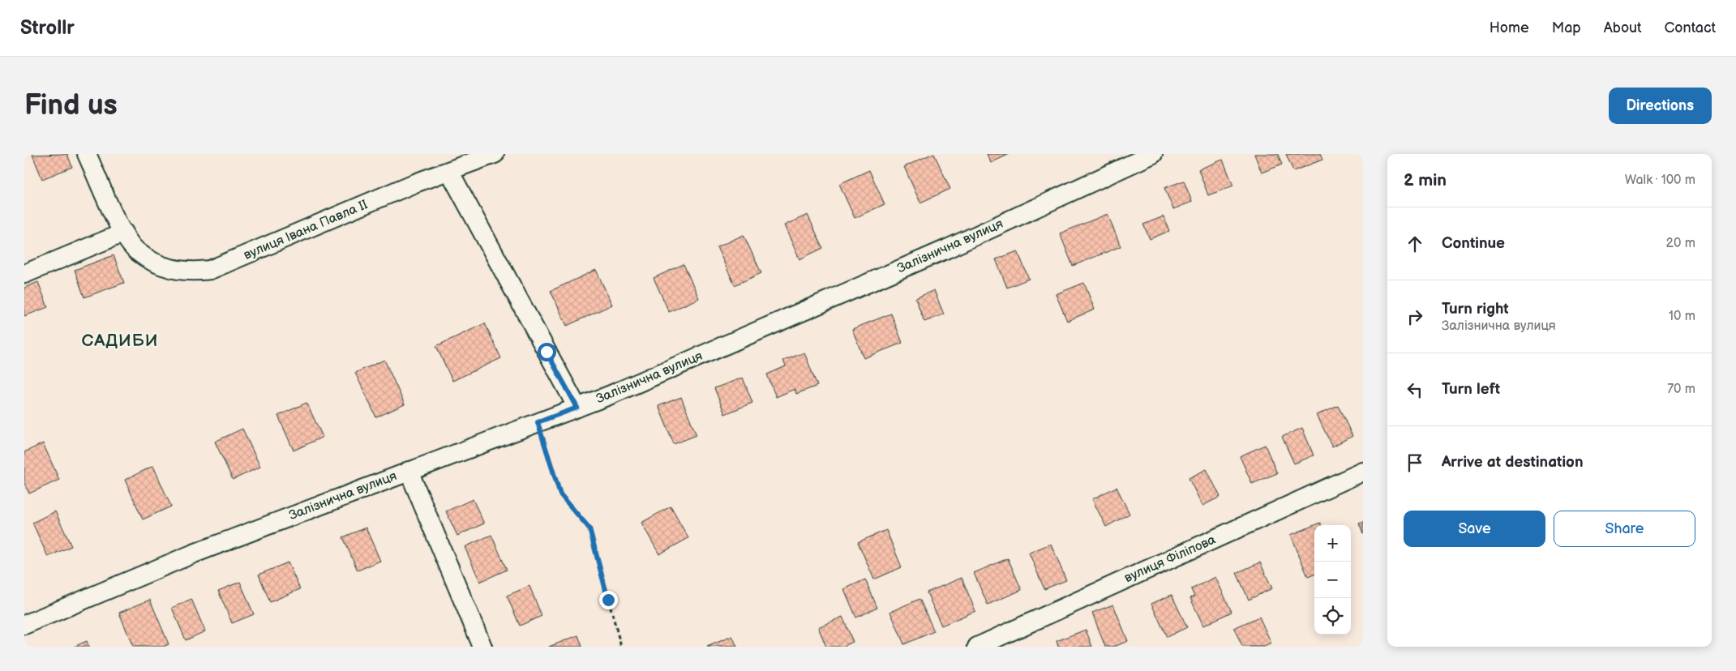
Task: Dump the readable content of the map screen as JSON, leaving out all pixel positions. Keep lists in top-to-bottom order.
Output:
{
  "streets": {
    "street": ["вулиця Івана Павла II", "Залізнична вулиця", "вулиця Філіпова"]
  },
  "districts": ["САДИБИ"],
  "page": {
    "header": "Strollr",
    "nav": [
      "Home",
      "Map",
      "About",
      "Contact"
    ],
    "buttons": [
      "Directions",
      ["Save", "Share"]
    ],
    "title": "Find us",
    "heading": ["2 min", "Walk · 100 m"],
    "list": [
      ["Continue", "20 m"],
      ["Turn right", "Залізнична вулиця", "10 m"],
      ["Turn left", "70 m"],
      "Arrive at destination"
    ],
    "map_buttons": ["+", "−"]
  }
}
